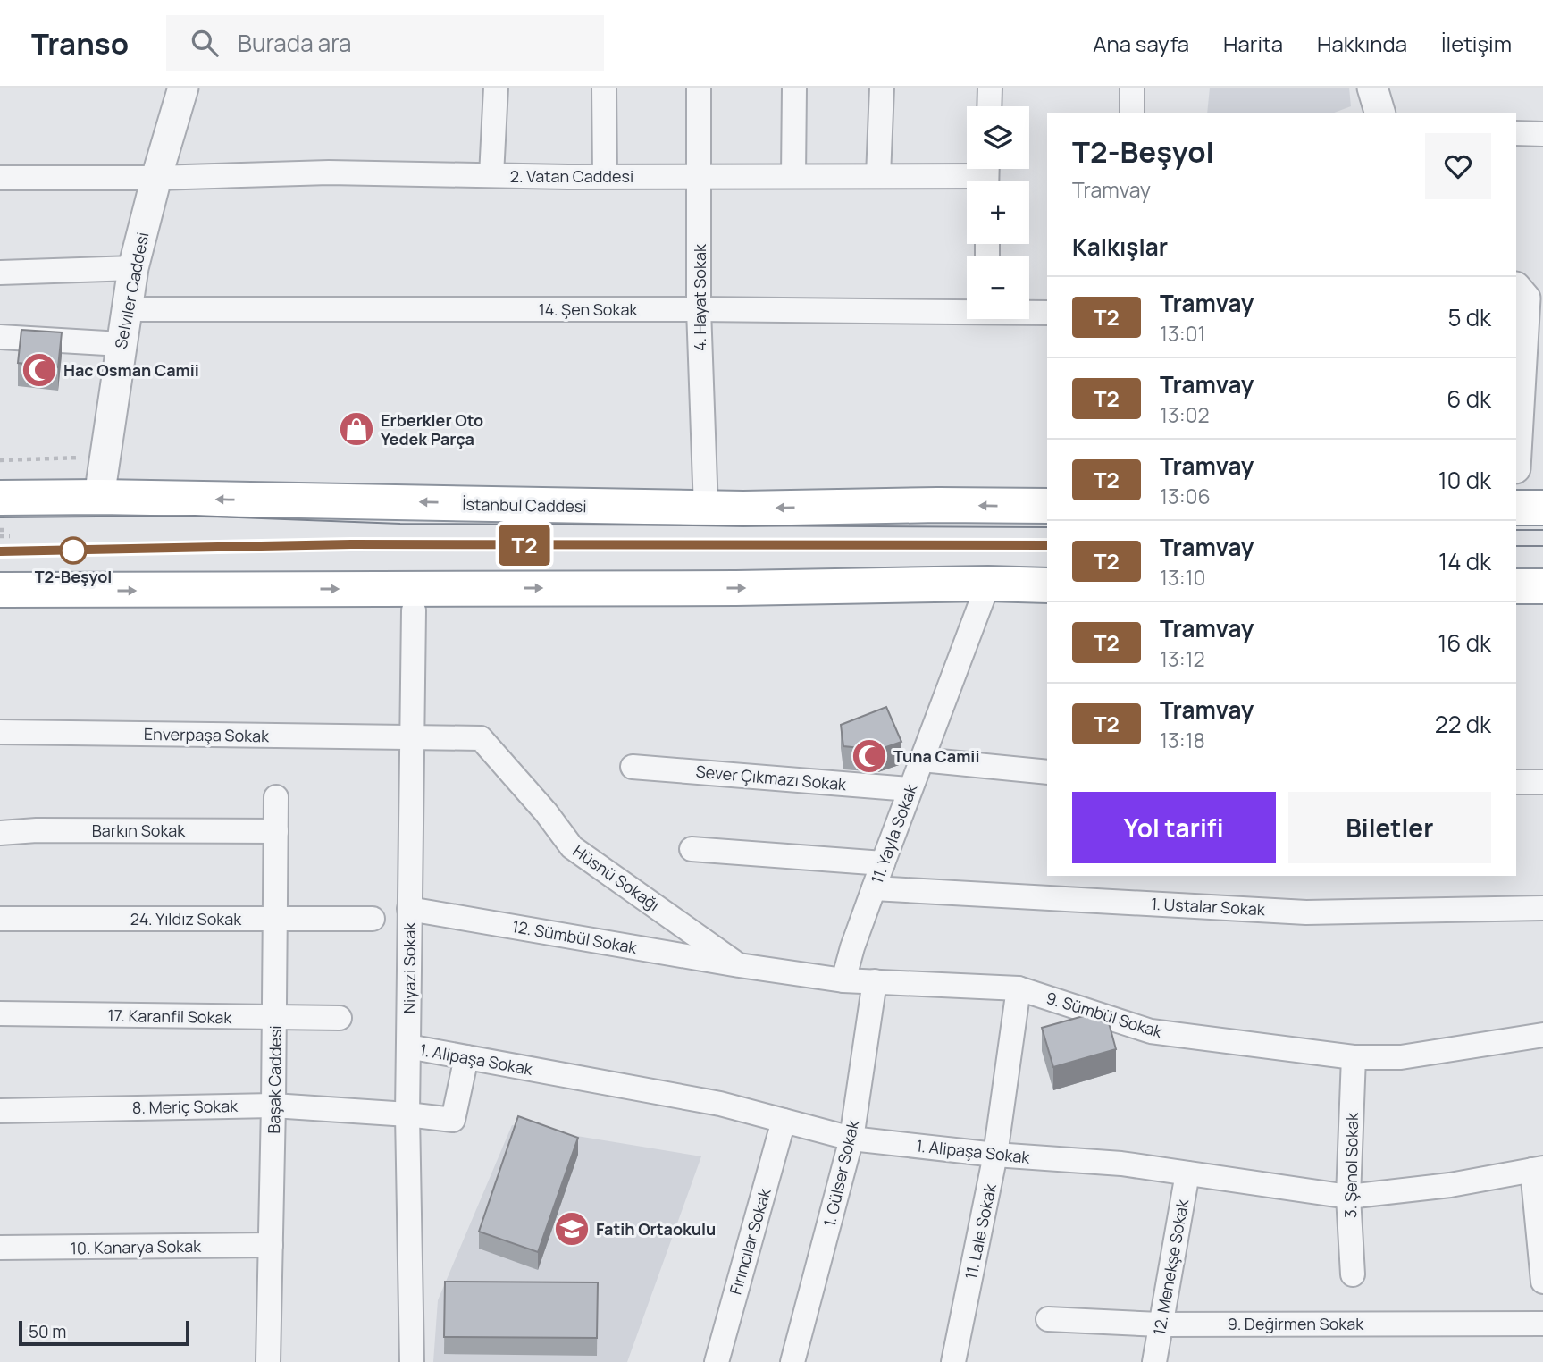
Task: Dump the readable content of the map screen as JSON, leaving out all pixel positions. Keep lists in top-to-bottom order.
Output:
{
  "streets": {
    "highway": ["İstanbul Caddesi"],
    "street": [
      "2. Vatan Caddesi",
      "Selviler Caddesi",
      "4. Hayat Sokak",
      "14. Şen Sokak",
      "Enverpaşa Sokak",
      "Sever Çıkmazı Sokak",
      "Barkın Sokak",
      "11. Yayla Sokak",
      "Hüsnü Sokağı",
      "1. Ustalar Sokak",
      "24. Yıldız Sokak",
      "12. Sümbül Sokak",
      "Niyazi Sokak",
      "9. Sümbül Sokak",
      "17. Karanfil Sokak",
      "1. Alipaşa Sokak",
      "Başak Caddesi",
      "8. Meriç Sokak",
      "3. Şenol Sokak",
      "1. Gülser Sokak",
      "11. Lale Sokak",
      "Fırıncılar Sokak",
      "10. Kanarya Sokak",
      "12. Menekşe Sokak",
      "9. Değirmen Sokak"
    ]
  },
  "crossings": [
    ["2. Vatan Caddesi", "Selviler Caddesi"],
    ["2. Vatan Caddesi", "4. Hayat Sokak"],
    ["Selviler Caddesi", "14. Şen Sokak"],
    ["Selviler Caddesi", "İstanbul Caddesi"],
    ["4. Hayat Sokak", "14. Şen Sokak"],
    ["4. Hayat Sokak", "İstanbul Caddesi"],
    ["Enverpaşa Sokak", "Hüsnü Sokağı"],
    ["Enverpaşa Sokak", "Niyazi Sokak"],
    ["Sever Çıkmazı Sokak", "11. Yayla Sokak"],
    ["Barkın Sokak", "Başak Caddesi"],
    ["11. Yayla Sokak", "1. Ustalar Sokak"],
    ["11. Yayla Sokak", "9. Sümbül Sokak"],
    ["Hüsnü Sokağı", "12. Sümbül Sokak"],
    ["Hüsnü Sokağı", "Niyazi Sokak"],
    ["Hüsnü Sokağı", "9. Sümbül Sokak"],
    ["24. Yıldız Sokak", "Başak Caddesi"],
    ["12. Sümbül Sokak", "Niyazi Sokak"],
    ["12. Sümbül Sokak", "9. Sümbül Sokak"],
    ["Niyazi Sokak", "1. Alipaşa Sokak"],
    ["Niyazi Sokak", "8. Meriç Sokak"],
    ["9. Sümbül Sokak", "3. Şenol Sokak"],
    ["9. Sümbül Sokak", "1. Gülser Sokak"],
    ["9. Sümbül Sokak", "11. Lale Sokak"],
    ["17. Karanfil Sokak", "Başak Caddesi"],
    ["1. Alipaşa Sokak", "8. Meriç Sokak"],
    ["1. Alipaşa Sokak", "3. Şenol Sokak"],
    ["1. Alipaşa Sokak", "1. Gülser Sokak"],
    ["1. Alipaşa Sokak", "11. Lale Sokak"],
    ["1. Alipaşa Sokak", "Fırıncılar Sokak"],
    ["1. Alipaşa Sokak", "12. Menekşe Sokak"],
    ["Başak Caddesi", "8. Meriç Sokak"],
    ["Başak Caddesi", "10. Kanarya Sokak"],
    ["12. Menekşe Sokak", "9. Değirmen Sokak"]
  ],
  "places": {
    "mosque": ["Hac Osman Camii", "Tuna Camii"],
    "shop": ["Erberkler Oto Yedek Parça"],
    "other": ["T2-Beşyol"],
    "school or university": ["Fatih Ortaokulu"]
  },
  "lines": ["tram line T2"],
  "scale_bar": "50 m",
  "page": {
    "header": "Transo",
    "search": "Burada ara",
    "nav": [
      "Ana sayfa",
      "Harita",
      "Hakkında",
      "İletişim"
    ],
    "on_map": "T2",
    "map_buttons": ["+", "−"],
    "heading": [
      ["T2-Beşyol", "Tramvay"],
      "Kalkışlar"
    ],
    "list": [
      {
        "mark": "T2",
        "name": "Tramvay",
        "note": "13:01",
        "value": "5 dk"
      },
      {
        "mark": "T2",
        "name": "Tramvay",
        "note": "13:02",
        "value": "6 dk"
      },
      {
        "mark": "T2",
        "name": "Tramvay",
        "note": "13:06",
        "value": "10 dk"
      },
      {
        "mark": "T2",
        "name": "Tramvay",
        "note": "13:10",
        "value": "14 dk"
      },
      {
        "mark": "T2",
        "name": "Tramvay",
        "note": "13:12",
        "value": "16 dk"
      },
      {
        "mark": "T2",
        "name": "Tramvay",
        "note": "13:18",
        "value": "22 dk"
      }
    ],
    "buttons": ["Yol tarifi", "Biletler"],
    "scale": "50 m"
  }
}
